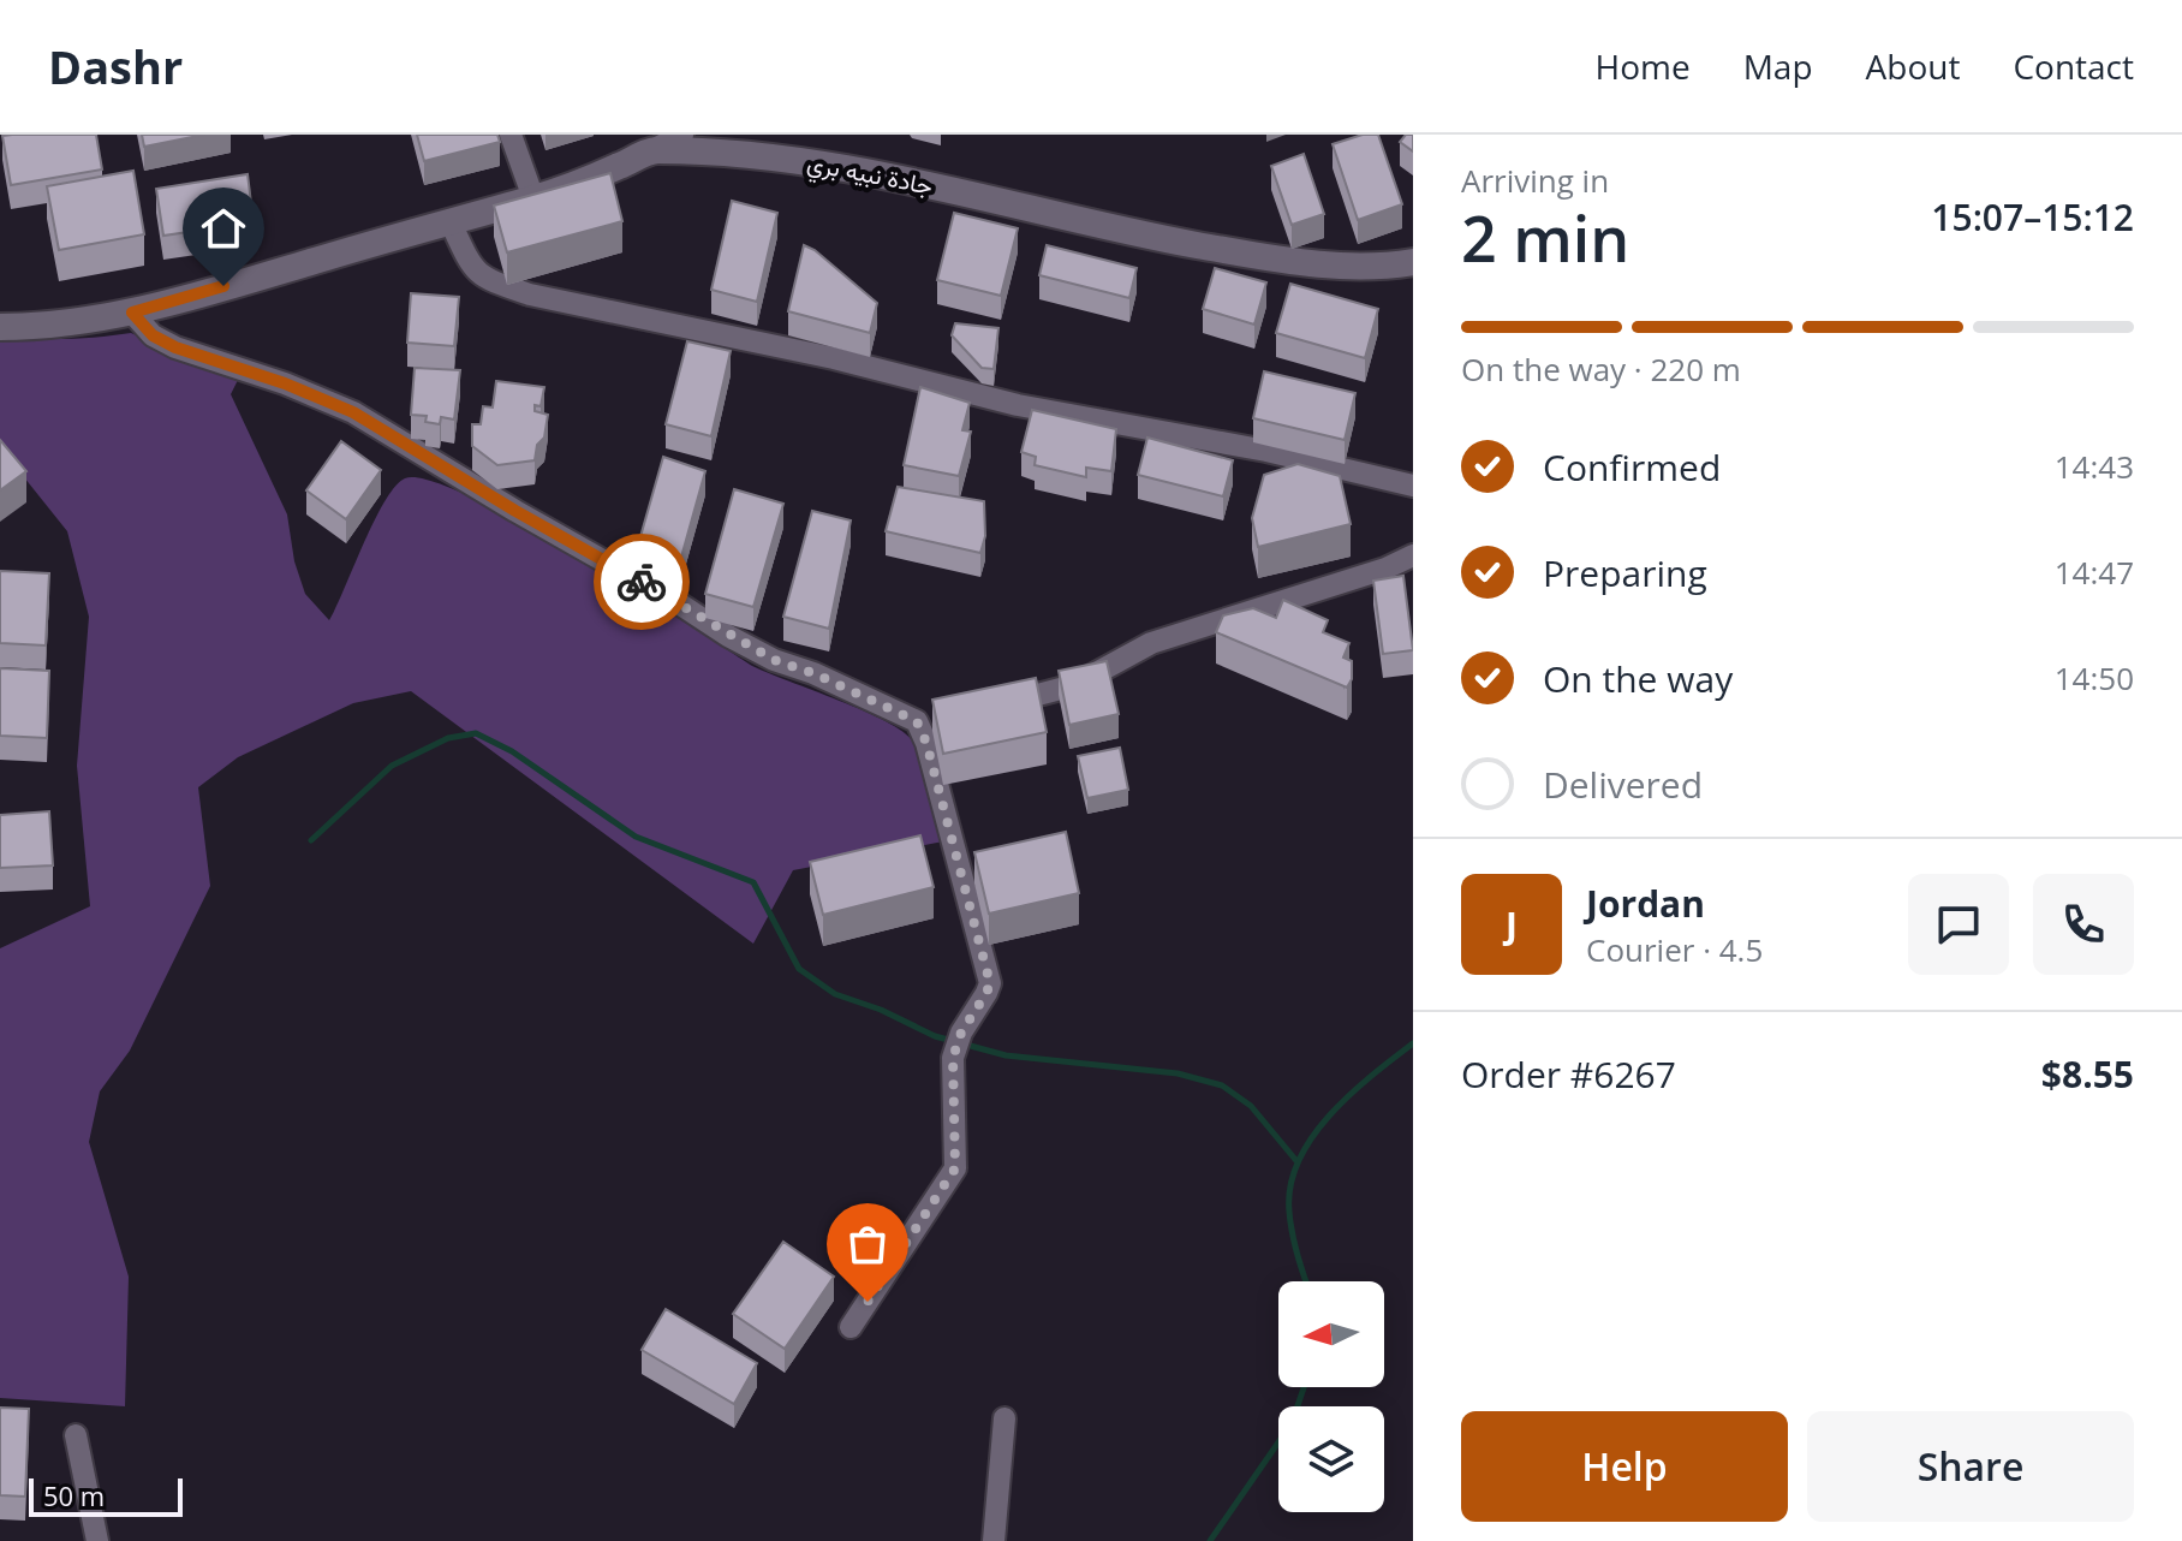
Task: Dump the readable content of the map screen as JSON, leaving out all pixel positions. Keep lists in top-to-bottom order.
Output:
{
  "streets": {
    "street": ["جادة نبيه بري"]
  },
  "scale_bar": "50 m",
  "north": "left",
  "page": {
    "header": "Dashr",
    "nav": [
      "Home",
      "Map",
      "About",
      "Contact"
    ],
    "heading": ["2 min", "Arriving in", "15:07–15:12"],
    "panel": [
      "Jordan",
      "Courier · 4.5",
      "Order #6267",
      "$8.55"
    ],
    "bar": "On the way · 220 m",
    "list": [
      ["Confirmed", "14:43"],
      ["Preparing", "14:47"],
      ["On the way", "14:50"],
      "Delivered"
    ],
    "round": "J",
    "buttons": ["Help", "Share"],
    "scale": "50 m"
  }
}
